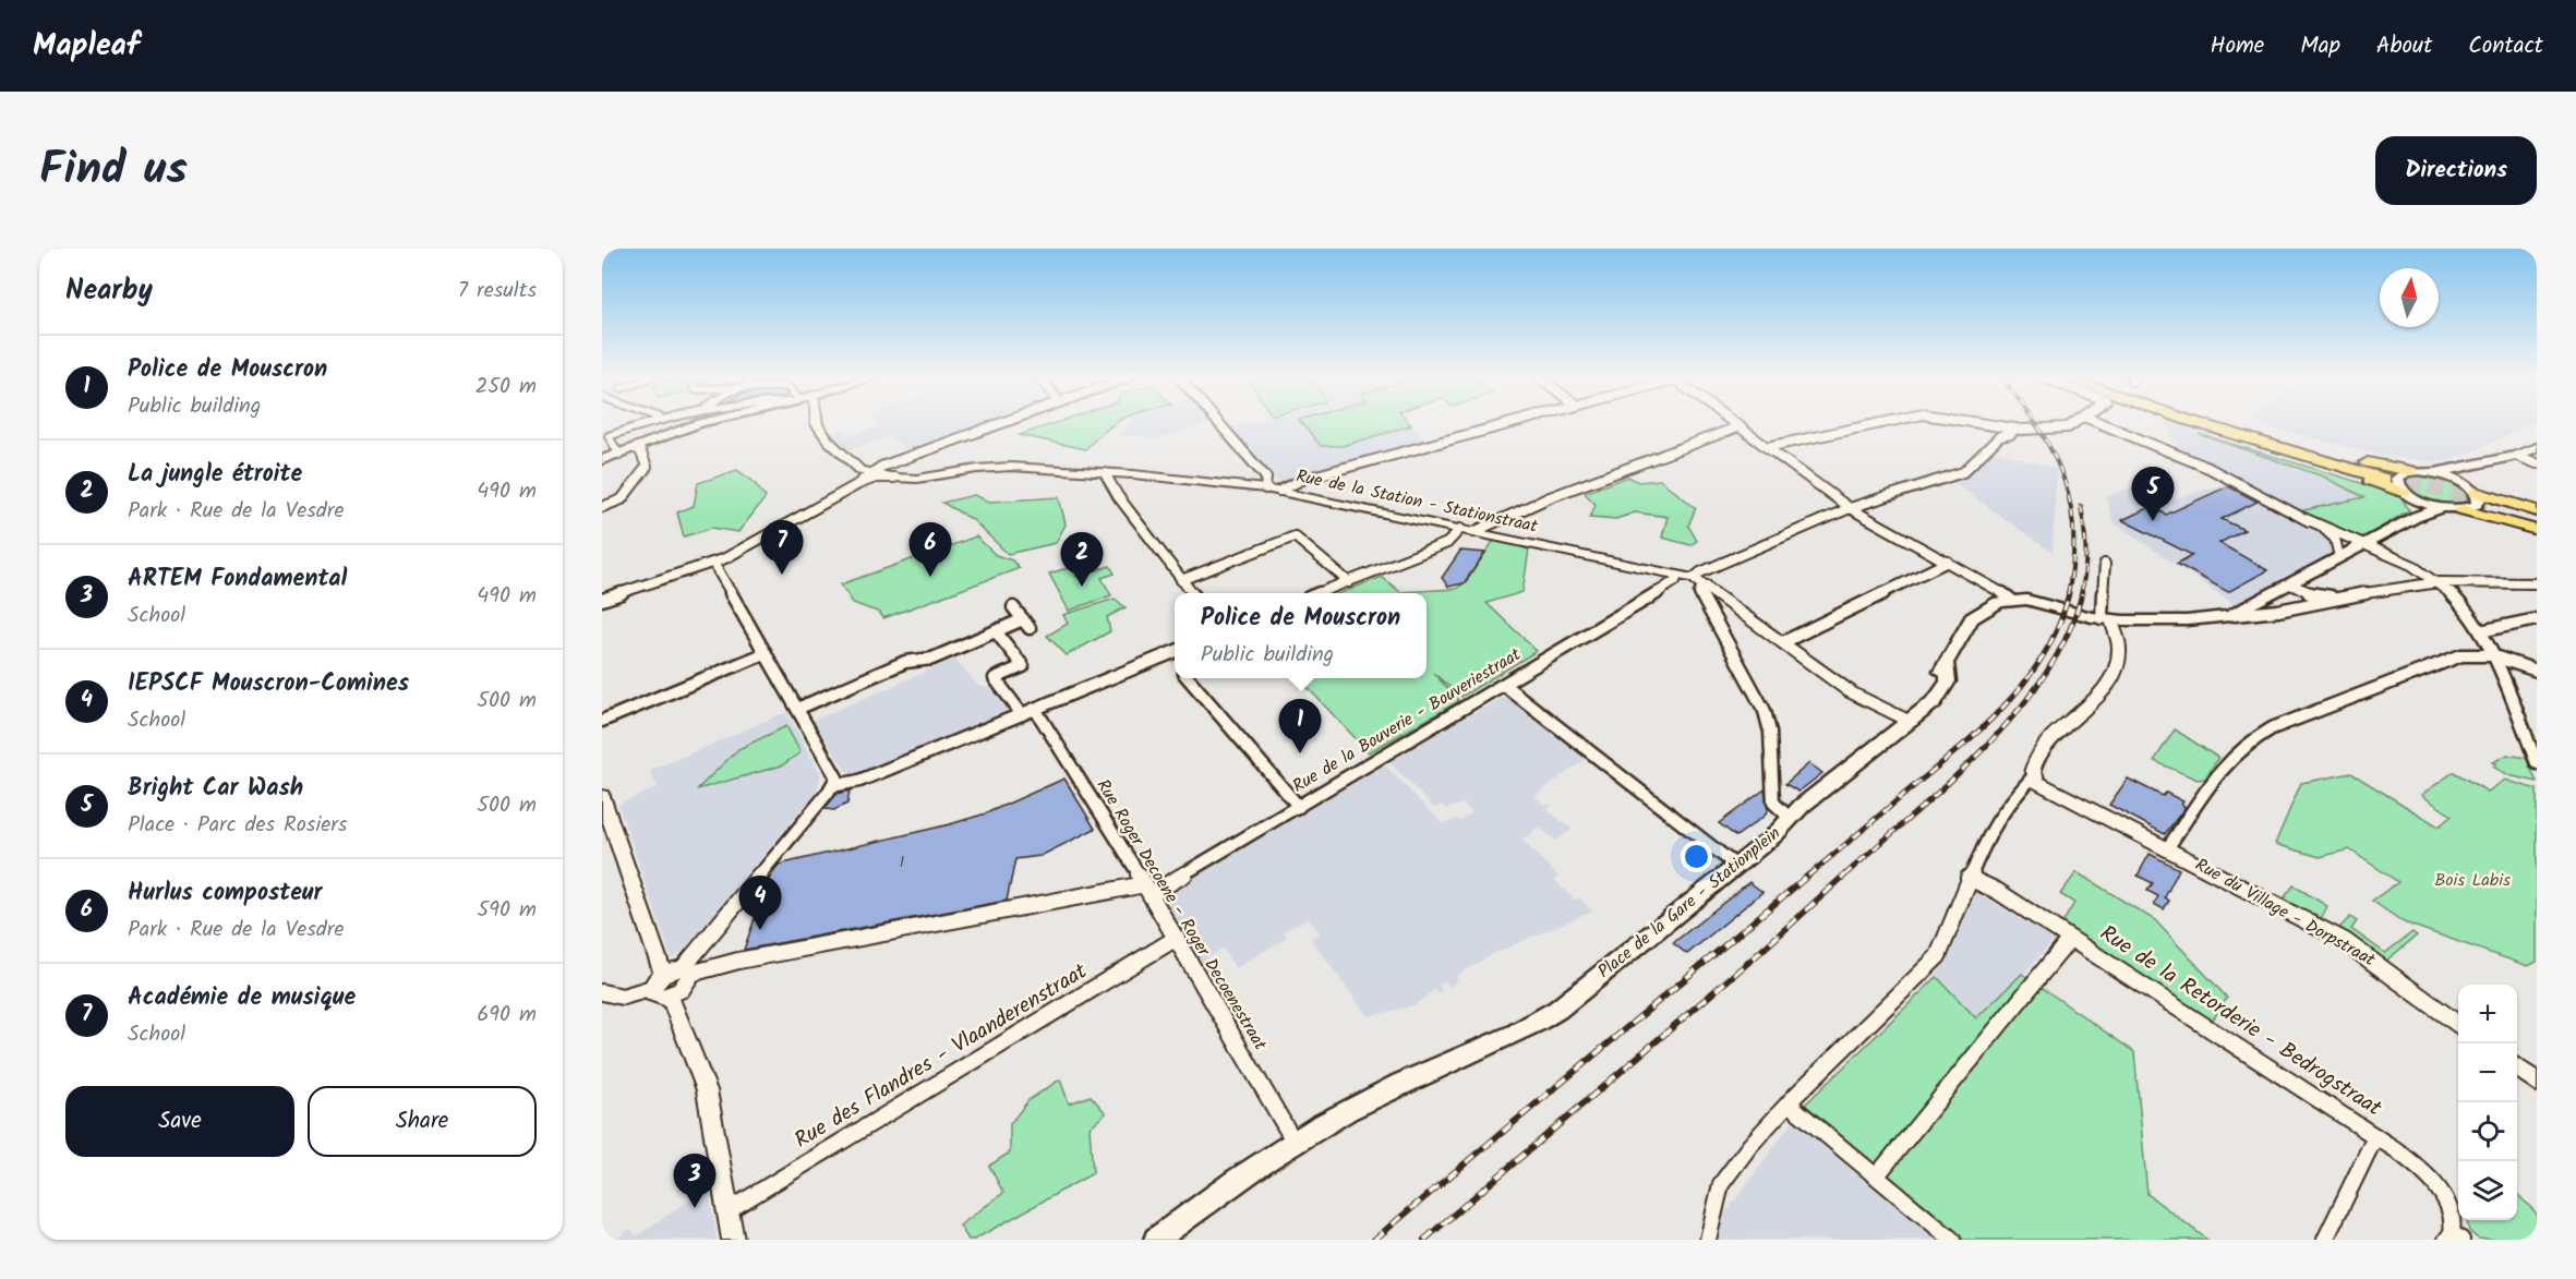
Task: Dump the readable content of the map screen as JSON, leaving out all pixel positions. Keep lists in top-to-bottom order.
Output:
{
  "streets": {
    "main road": ["Place de la Gare - Stationplein"],
    "street": [
      "Rue de la Station - Stationstraat",
      "Rue de la Bouverie - Bouveriestraat",
      "Rue du Village - Dorpstraat",
      "Rue Roger Decoene - Roger Decoenestraat",
      "Rue de la Retorderie - Bedrogstraat",
      "Rue des Flandres - Vlaanderenstraat"
    ]
  },
  "crossings": [
    ["Rue de la Station - Stationstraat", "Rue de la Bouverie - Bouveriestraat"],
    ["Rue de la Station - Stationstraat", "Place de la Gare - Stationplein"],
    ["Rue de la Bouverie - Bouveriestraat", "Rue Roger Decoene - Roger Decoenestraat"],
    ["Place de la Gare - Stationplein", "Rue Roger Decoene - Roger Decoenestraat"],
    ["Rue Roger Decoene - Roger Decoenestraat", "Rue des Flandres - Vlaanderenstraat"]
  ],
  "parks": ["Bois Labis"],
  "house_numbers": ["1"],
  "north": "top",
  "page": {
    "header": "Mapleaf",
    "nav": [
      "Home",
      "Map",
      "About",
      "Contact"
    ],
    "title": "Find us",
    "buttons": [
      "Directions",
      ["Save", "Share"]
    ],
    "heading": ["Nearby", "7 results"],
    "list": [
      {
        "mark": "1",
        "name": "Police de Mouscron",
        "note": "Public building",
        "value": "250 m"
      },
      {
        "mark": "2",
        "name": "La jungle étroite",
        "note": "Park · Rue de la Vesdre",
        "value": "490 m"
      },
      {
        "mark": "3",
        "name": "ARTEM Fondamental",
        "note": "School",
        "value": "490 m"
      },
      {
        "mark": "4",
        "name": "IEPSCF Mouscron-Comines",
        "note": "School",
        "value": "500 m"
      },
      {
        "mark": "5",
        "name": "Bright Car Wash",
        "note": "Place · Parc des Rosiers",
        "value": "500 m"
      },
      {
        "mark": "6",
        "name": "Hurlus composteur",
        "note": "Park · Rue de la Vesdre",
        "value": "590 m"
      },
      {
        "mark": "7",
        "name": "Académie de musique",
        "note": "School",
        "value": "690 m"
      }
    ],
    "pins": [
      "5",
      "7",
      "6",
      "2",
      "1",
      "4",
      "3"
    ],
    "popup": ["Police de Mouscron", "Public building"],
    "map_buttons": ["+", "−"]
  }
}
